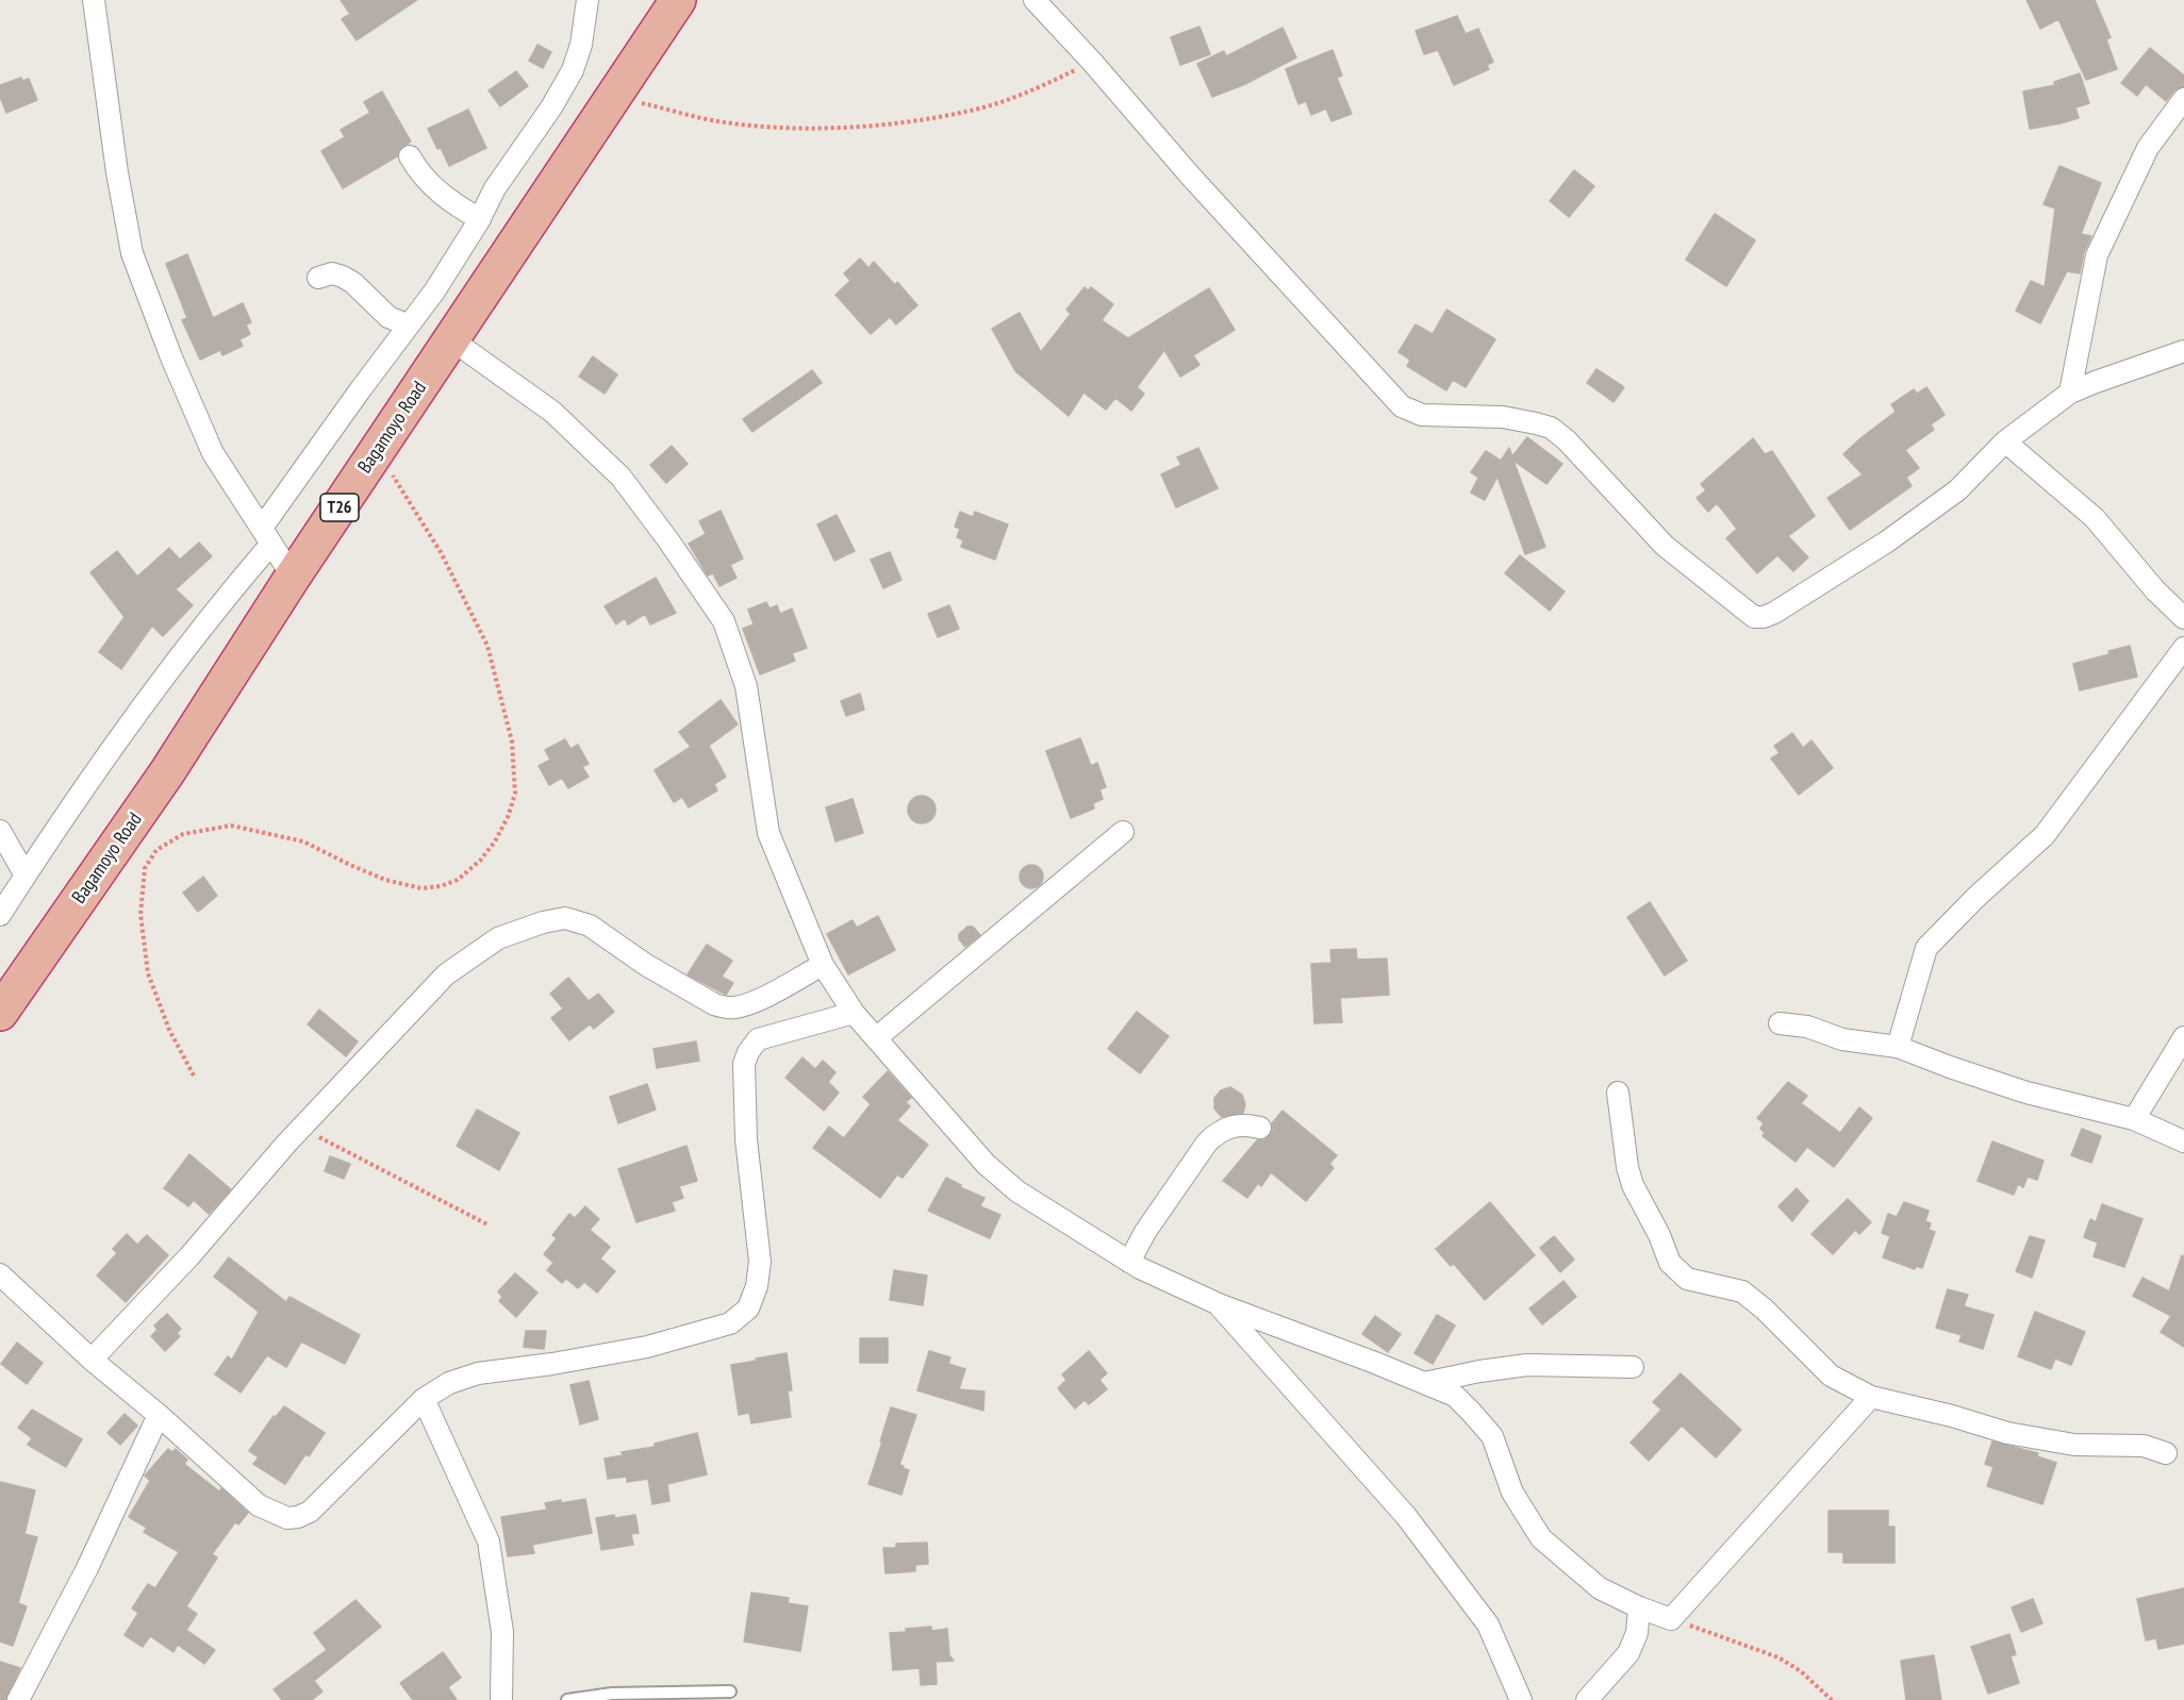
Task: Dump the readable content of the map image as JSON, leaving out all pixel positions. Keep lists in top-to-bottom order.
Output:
{
  "streets": {
    "highway": ["Bagamoyo Road", "T26"]
  }
}
